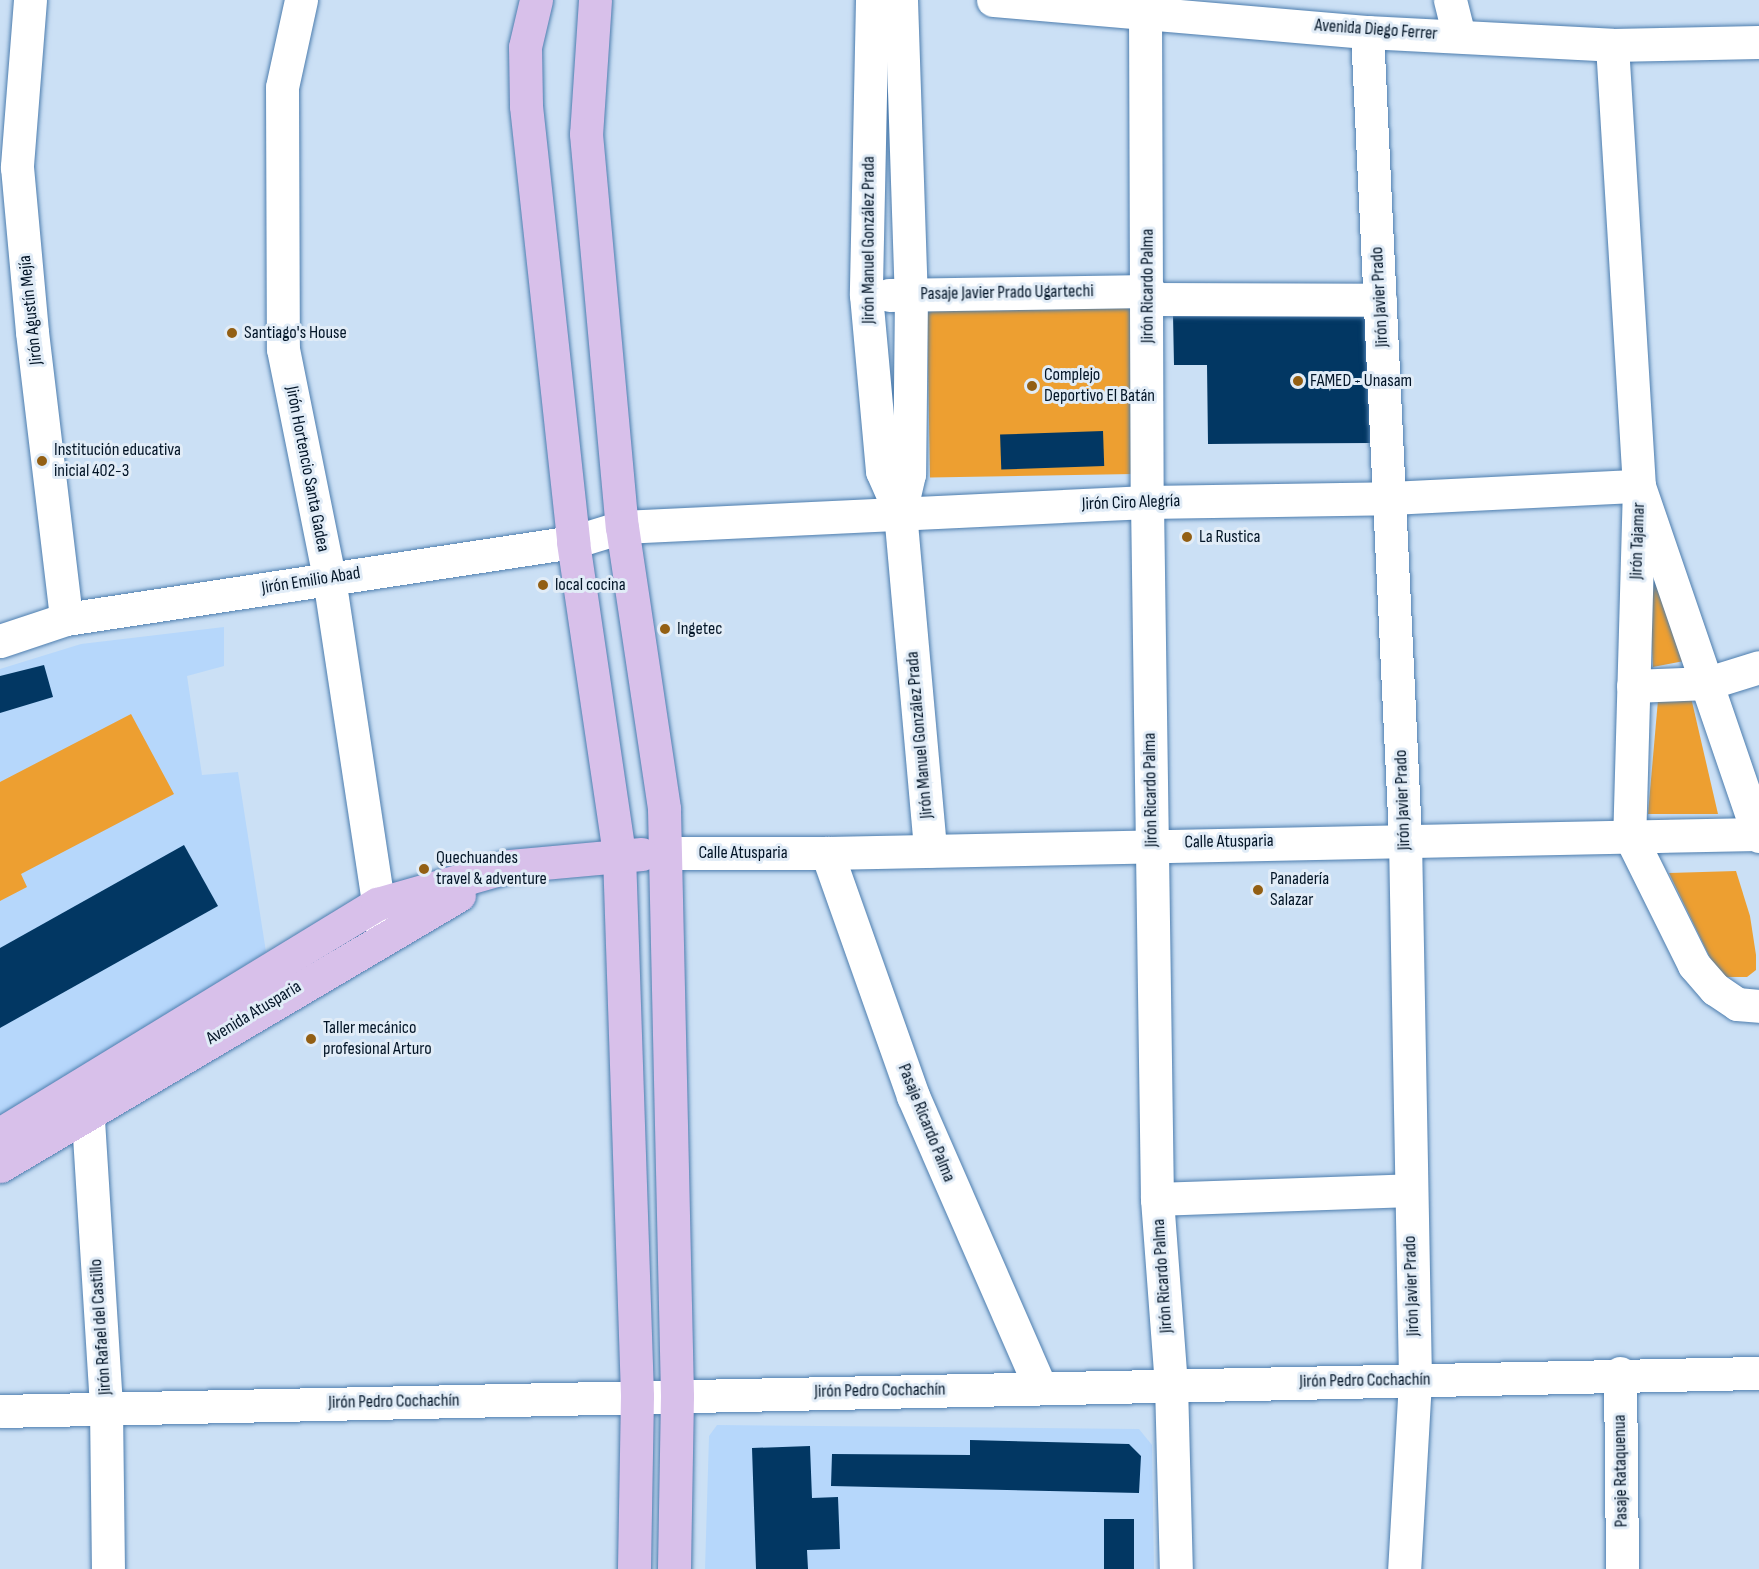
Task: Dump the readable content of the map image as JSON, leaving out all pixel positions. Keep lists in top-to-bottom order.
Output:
{
  "streets": {
    "main road": ["Avenida Atusparia"],
    "street": [
      "Avenida Diego Ferrer",
      "Jirón Manuel González Prada",
      "Jirón Ricardo Palma",
      "Pasaje Javier Prado Ugartechi",
      "Jirón Javier Prado",
      "Jirón Agustín Mejía",
      "Jirón Hortencio Santa Gadea",
      "Jirón Ciro Alegría",
      "Jirón Tajamar",
      "Jirón Emilio Abad",
      "Calle Atusparia",
      "Pasaje Ricardo Palma",
      "Jirón Rafael del Castillo",
      "Jirón Pedro Cochachín",
      "Pasaje Rataquenua"
    ]
  },
  "crossings": [
    ["Avenida Diego Ferrer", "Jirón Ricardo Palma"],
    ["Avenida Diego Ferrer", "Jirón Javier Prado"],
    ["Avenida Diego Ferrer", "Jirón Tajamar"],
    ["Jirón Manuel González Prada", "Pasaje Javier Prado Ugartechi"],
    ["Jirón Manuel González Prada", "Jirón Ciro Alegría"],
    ["Jirón Manuel González Prada", "Calle Atusparia"],
    ["Jirón Ricardo Palma", "Pasaje Javier Prado Ugartechi"],
    ["Jirón Ricardo Palma", "Jirón Ciro Alegría"],
    ["Jirón Ricardo Palma", "Calle Atusparia"],
    ["Jirón Ricardo Palma", "Jirón Pedro Cochachín"],
    ["Pasaje Javier Prado Ugartechi", "Jirón Javier Prado"],
    ["Jirón Javier Prado", "Jirón Ciro Alegría"],
    ["Jirón Javier Prado", "Calle Atusparia"],
    ["Jirón Javier Prado", "Jirón Pedro Cochachín"],
    ["Jirón Agustín Mejía", "Jirón Emilio Abad"],
    ["Jirón Hortencio Santa Gadea", "Jirón Emilio Abad"],
    ["Jirón Hortencio Santa Gadea", "Avenida Atusparia"],
    ["Jirón Ciro Alegría", "Jirón Tajamar"],
    ["Jirón Ciro Alegría", "Jirón Emilio Abad"],
    ["Jirón Tajamar", "Calle Atusparia"],
    ["Calle Atusparia", "Avenida Atusparia"],
    ["Calle Atusparia", "Pasaje Ricardo Palma"],
    ["Avenida Atusparia", "Jirón Rafael del Castillo"],
    ["Pasaje Ricardo Palma", "Jirón Pedro Cochachín"],
    ["Jirón Rafael del Castillo", "Jirón Pedro Cochachín"],
    ["Jirón Pedro Cochachín", "Pasaje Rataquenua"]
  ],
  "places": [
    "Santiago's House",
    "FAMED - Unasam",
    "Complejo Deportivo El Batán",
    "Institución educativa inicial 402-3",
    "La Rustica",
    "local cocina",
    "Ingetec",
    "Quechuandes travel & adventure",
    "Panadería Salazar",
    "Taller mecánico profesional Arturo"
  ]
}
